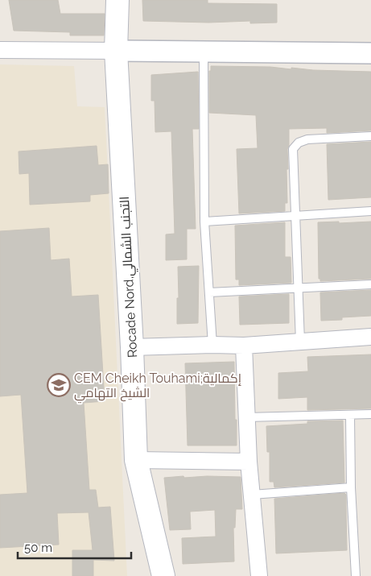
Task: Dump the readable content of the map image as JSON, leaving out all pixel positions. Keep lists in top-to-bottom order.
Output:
{
  "streets": {
    "main road": ["Rocade Nord,التجنب الشمالي"]
  },
  "places": {
    "school or university": ["CEM Cheikh Touhami;إكمالية الشيخ التهامي"]
  },
  "scale_bar": "50 m"
}
